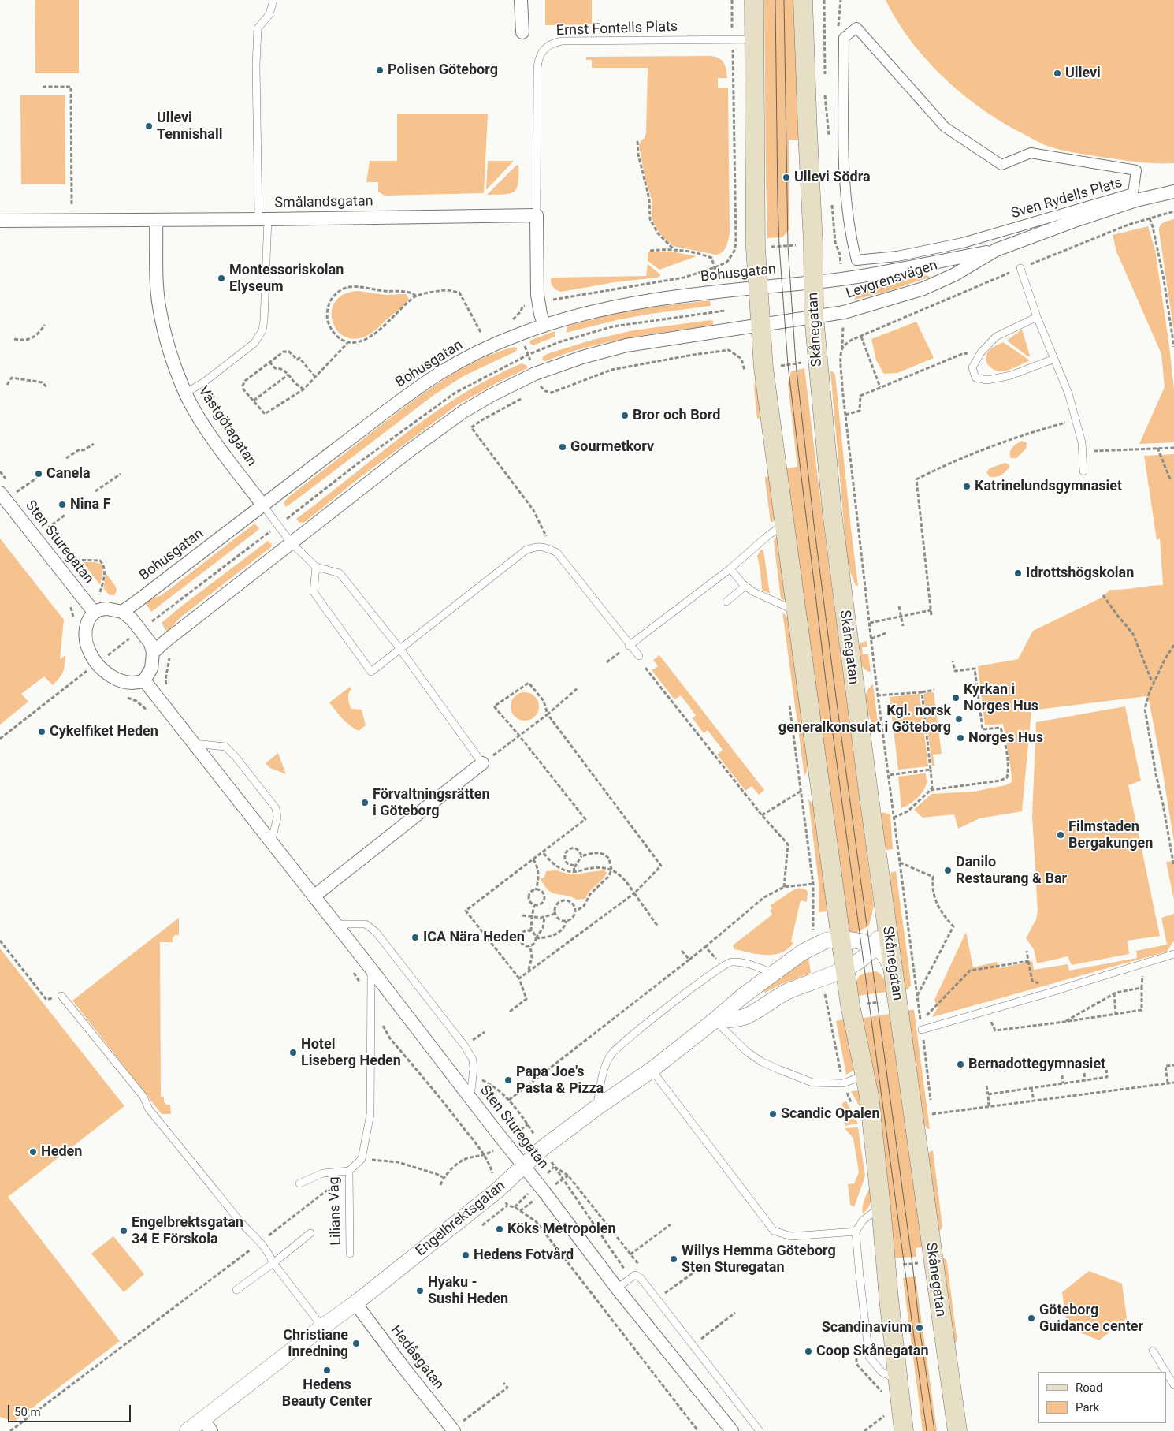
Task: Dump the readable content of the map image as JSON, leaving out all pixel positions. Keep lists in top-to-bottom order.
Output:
{
  "streets": {
    "main road": ["Skånegatan"],
    "street": [
      "Sven Rydells Plats",
      "Smålandsgatan",
      "Bohusgatan",
      "Levgrensvägen",
      "Västgötagatan",
      "Sten Sturegatan",
      "Engelbrektsgatan",
      "Hedåsgatan"
    ],
    "lane": ["Ernst Fontells Plats", "Lilians Väg"]
  },
  "crossings": [
    ["Ernst Fontells Plats", "Smålandsgatan"],
    ["Smålandsgatan", "Västgötagatan"],
    ["Bohusgatan", "Levgrensvägen"],
    ["Bohusgatan", "Skånegatan"],
    ["Bohusgatan", "Västgötagatan"],
    ["Levgrensvägen", "Skånegatan"],
    ["Sten Sturegatan", "Engelbrektsgatan"],
    ["Engelbrektsgatan", "Hedåsgatan"]
  ],
  "places": [
    "Polisen Göteborg",
    "Ullevi",
    "Ullevi Tennishall",
    "Ullevi Södra",
    "Montessoriskolan Elyseum",
    "Bror och Bord",
    "Gourmetkorv",
    "Canela",
    "Katrinelundsgymnasiet",
    "Nina F",
    "Idrottshögskolan",
    "Kyrkan i Norges Hus",
    "Kgl. norsk generalkonsulat i Göteborg",
    "Cykelfiket Heden",
    "Norges Hus",
    "Förvaltningsrätten i Göteborg",
    "Filmstaden Bergakungen",
    "Danilo Restaurang & Bar",
    "ICA Nära Heden",
    "Hotel Liseberg Heden",
    "Bernadottegymnasiet",
    "Papa Joe's Pasta & Pizza",
    "Scandic Opalen",
    "Heden",
    "Köks Metropolen",
    "Engelbrektsgatan 34 E Förskola",
    "Hedens Fotvård",
    "Willys Hemma Göteborg Sten Sturegatan",
    "Hyaku - Sushi Heden",
    "Göteborg Guidance center",
    "Scandinavium",
    "Christiane Inredning",
    "Coop Skånegatan",
    "Hedens Beauty Center"
  ],
  "legend": ["Road", "Park"],
  "scale_bar": "50 m"
}
